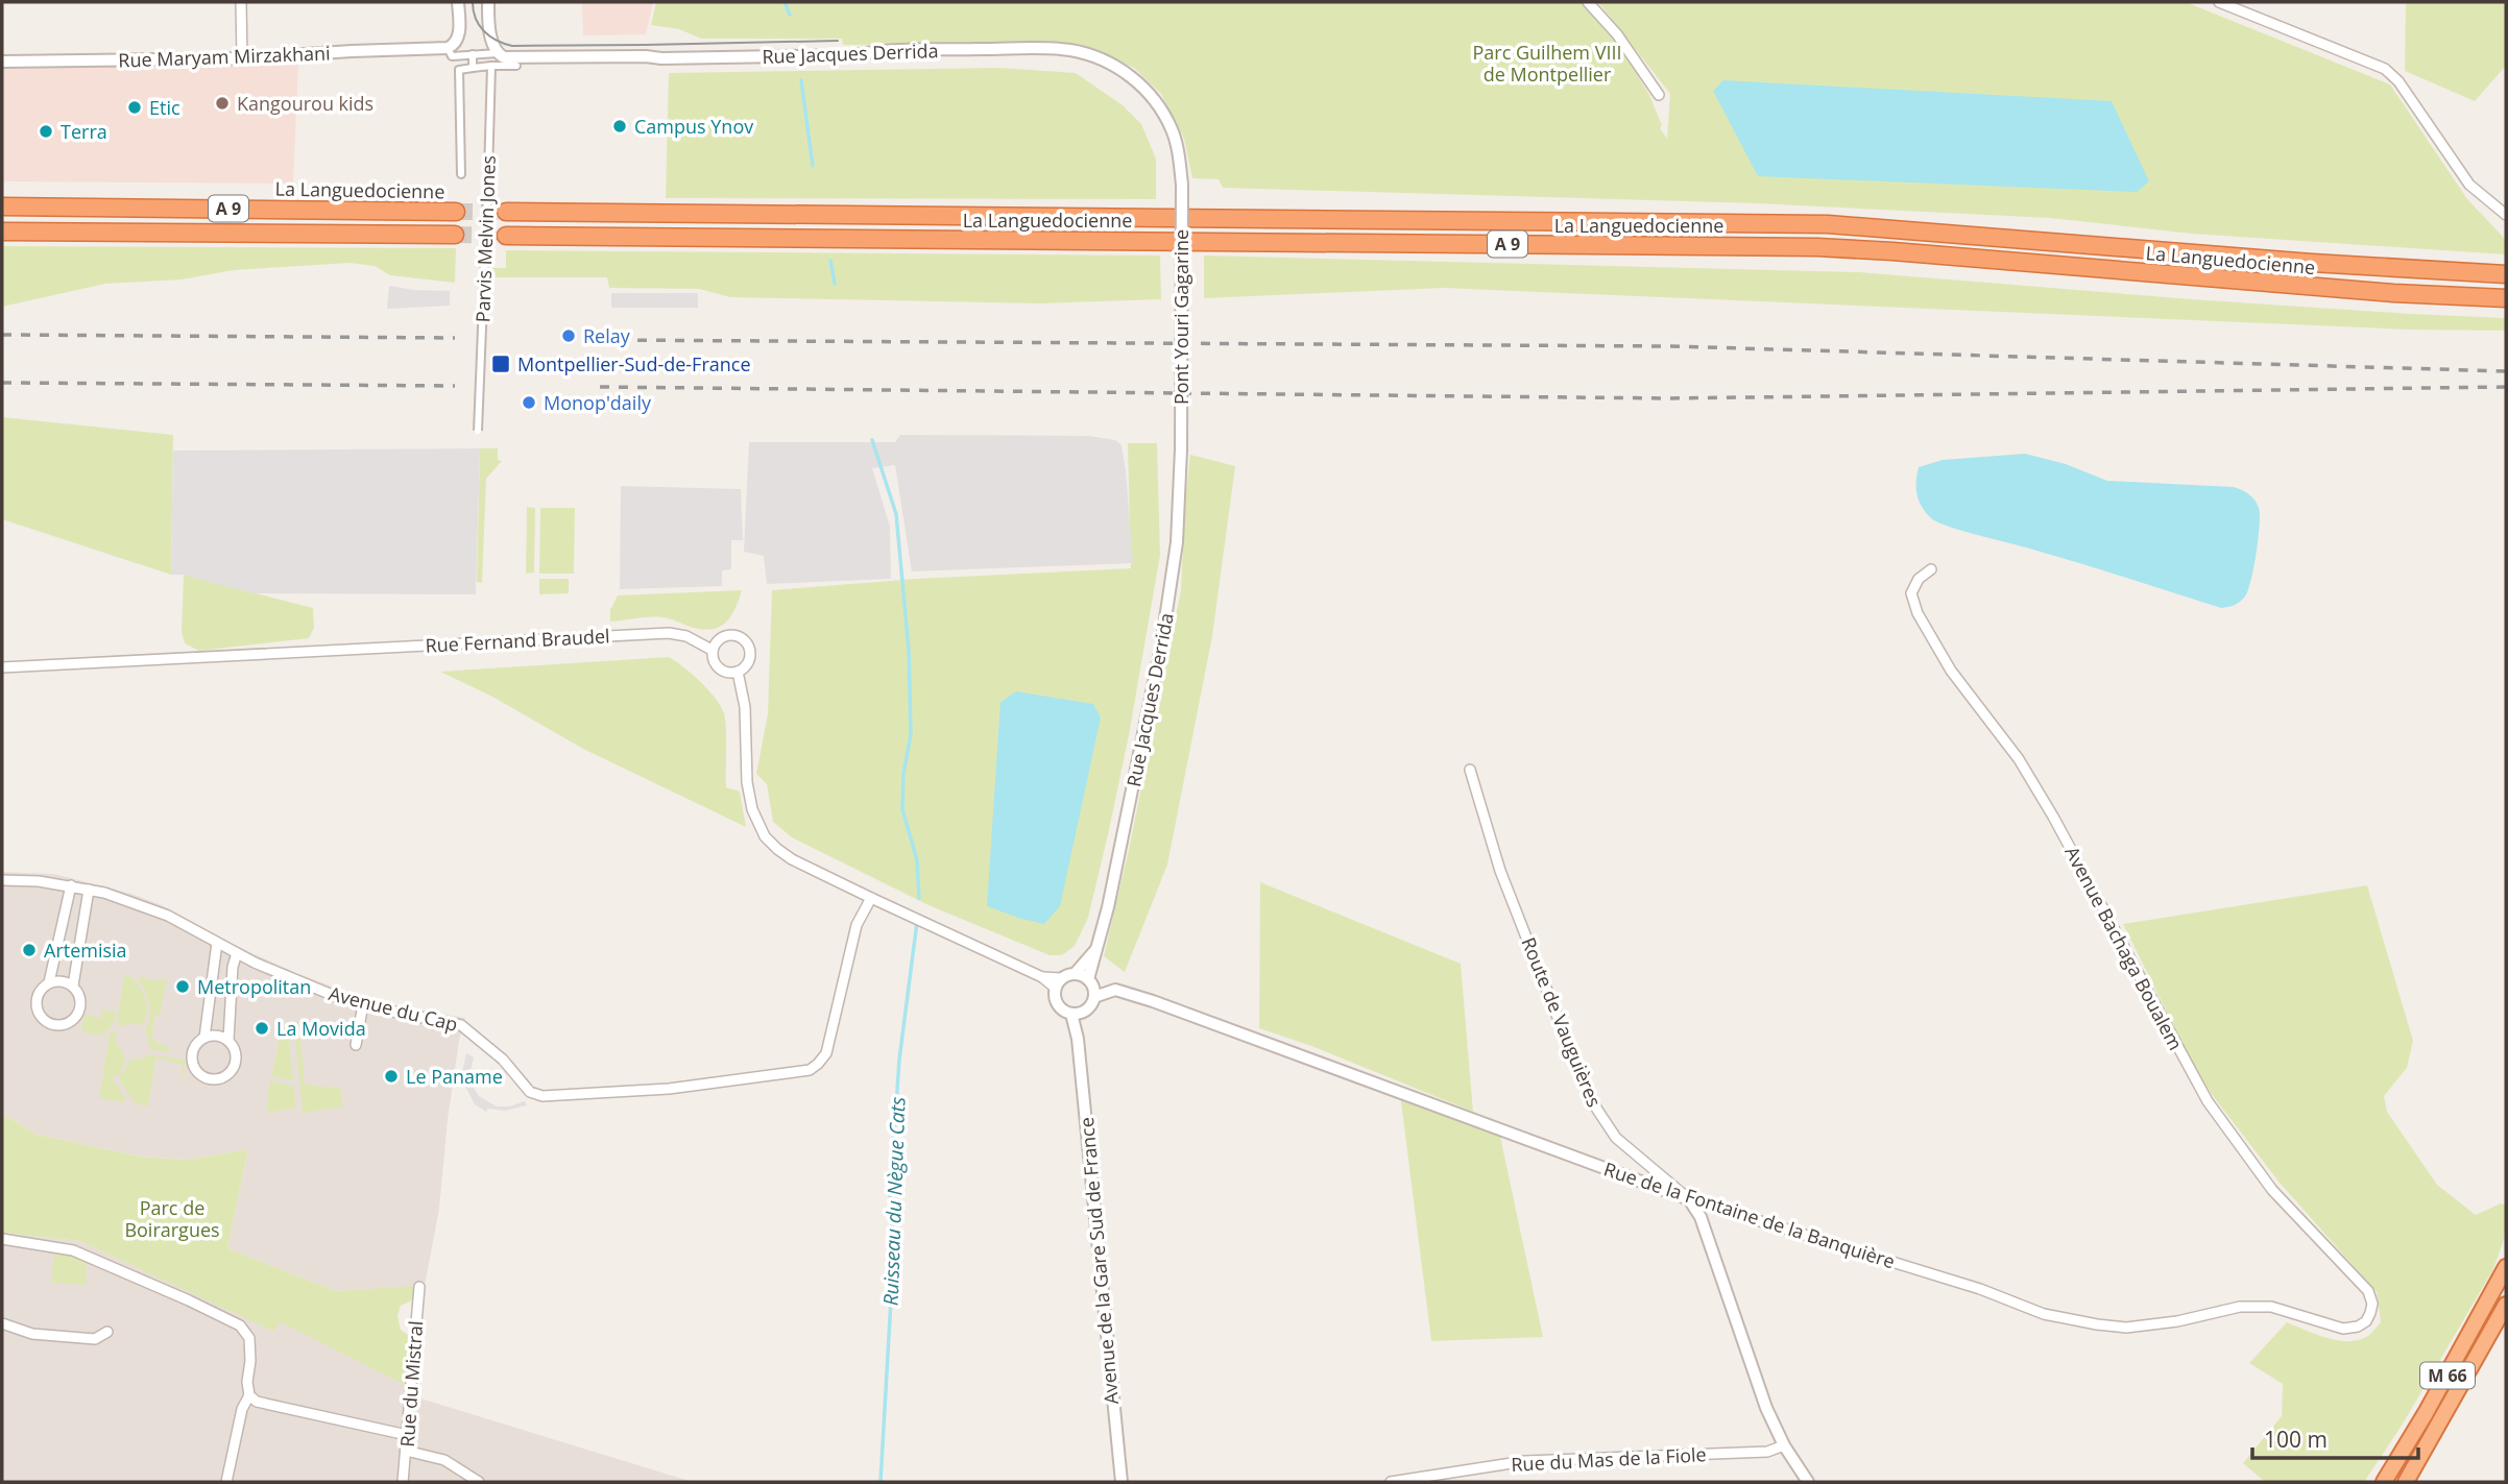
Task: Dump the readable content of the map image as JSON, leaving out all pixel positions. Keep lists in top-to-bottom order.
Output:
{
  "streets": {
    "highway": ["La Languedocienne", "A 9", "M 66"],
    "street": [
      "Rue Jacques Derrida",
      "Rue Maryam Mirzakhani",
      "Parvis Melvin Jones",
      "Pont Youri Gagarine",
      "Rue Fernand Braudel",
      "Avenue Bachaga Boualem",
      "Avenue du Cap",
      "Route de Vauguières",
      "Rue de la Fontaine de la Banquière",
      "Avenue de la Gare Sud de France",
      "Rue du Mistral",
      "Rue du Mas de la Fiole"
    ]
  },
  "crossings": [
    ["Rue Jacques Derrida", "Rue Maryam Mirzakhani"],
    ["Rue Jacques Derrida", "Parvis Melvin Jones"],
    ["Rue Jacques Derrida", "Pont Youri Gagarine"],
    ["Rue Jacques Derrida", "Rue de la Fontaine de la Banquière"],
    ["Rue Jacques Derrida", "Avenue de la Gare Sud de France"],
    ["Avenue Bachaga Boualem", "Rue de la Fontaine de la Banquière"],
    ["Route de Vauguières", "Rue de la Fontaine de la Banquière"],
    ["Route de Vauguières", "Rue du Mas de la Fiole"],
    ["Rue de la Fontaine de la Banquière", "Avenue de la Gare Sud de France"]
  ],
  "water": ["Ruisseau du Nègue Cats"],
  "parks": ["Parc Guilhem VIII de Montpellier", "Parc de Boirargues"],
  "places": {
    "other": [
      "Kangourou kids",
      "Etic",
      "Campus Ynov",
      "Terra",
      "Relay",
      "Monop'daily",
      "Artemisia",
      "Metropolitan",
      "La Movida",
      "Le Paname"
    ],
    "transit": ["Montpellier-Sud-de-France"]
  },
  "scale_bar": "100 m"
}
